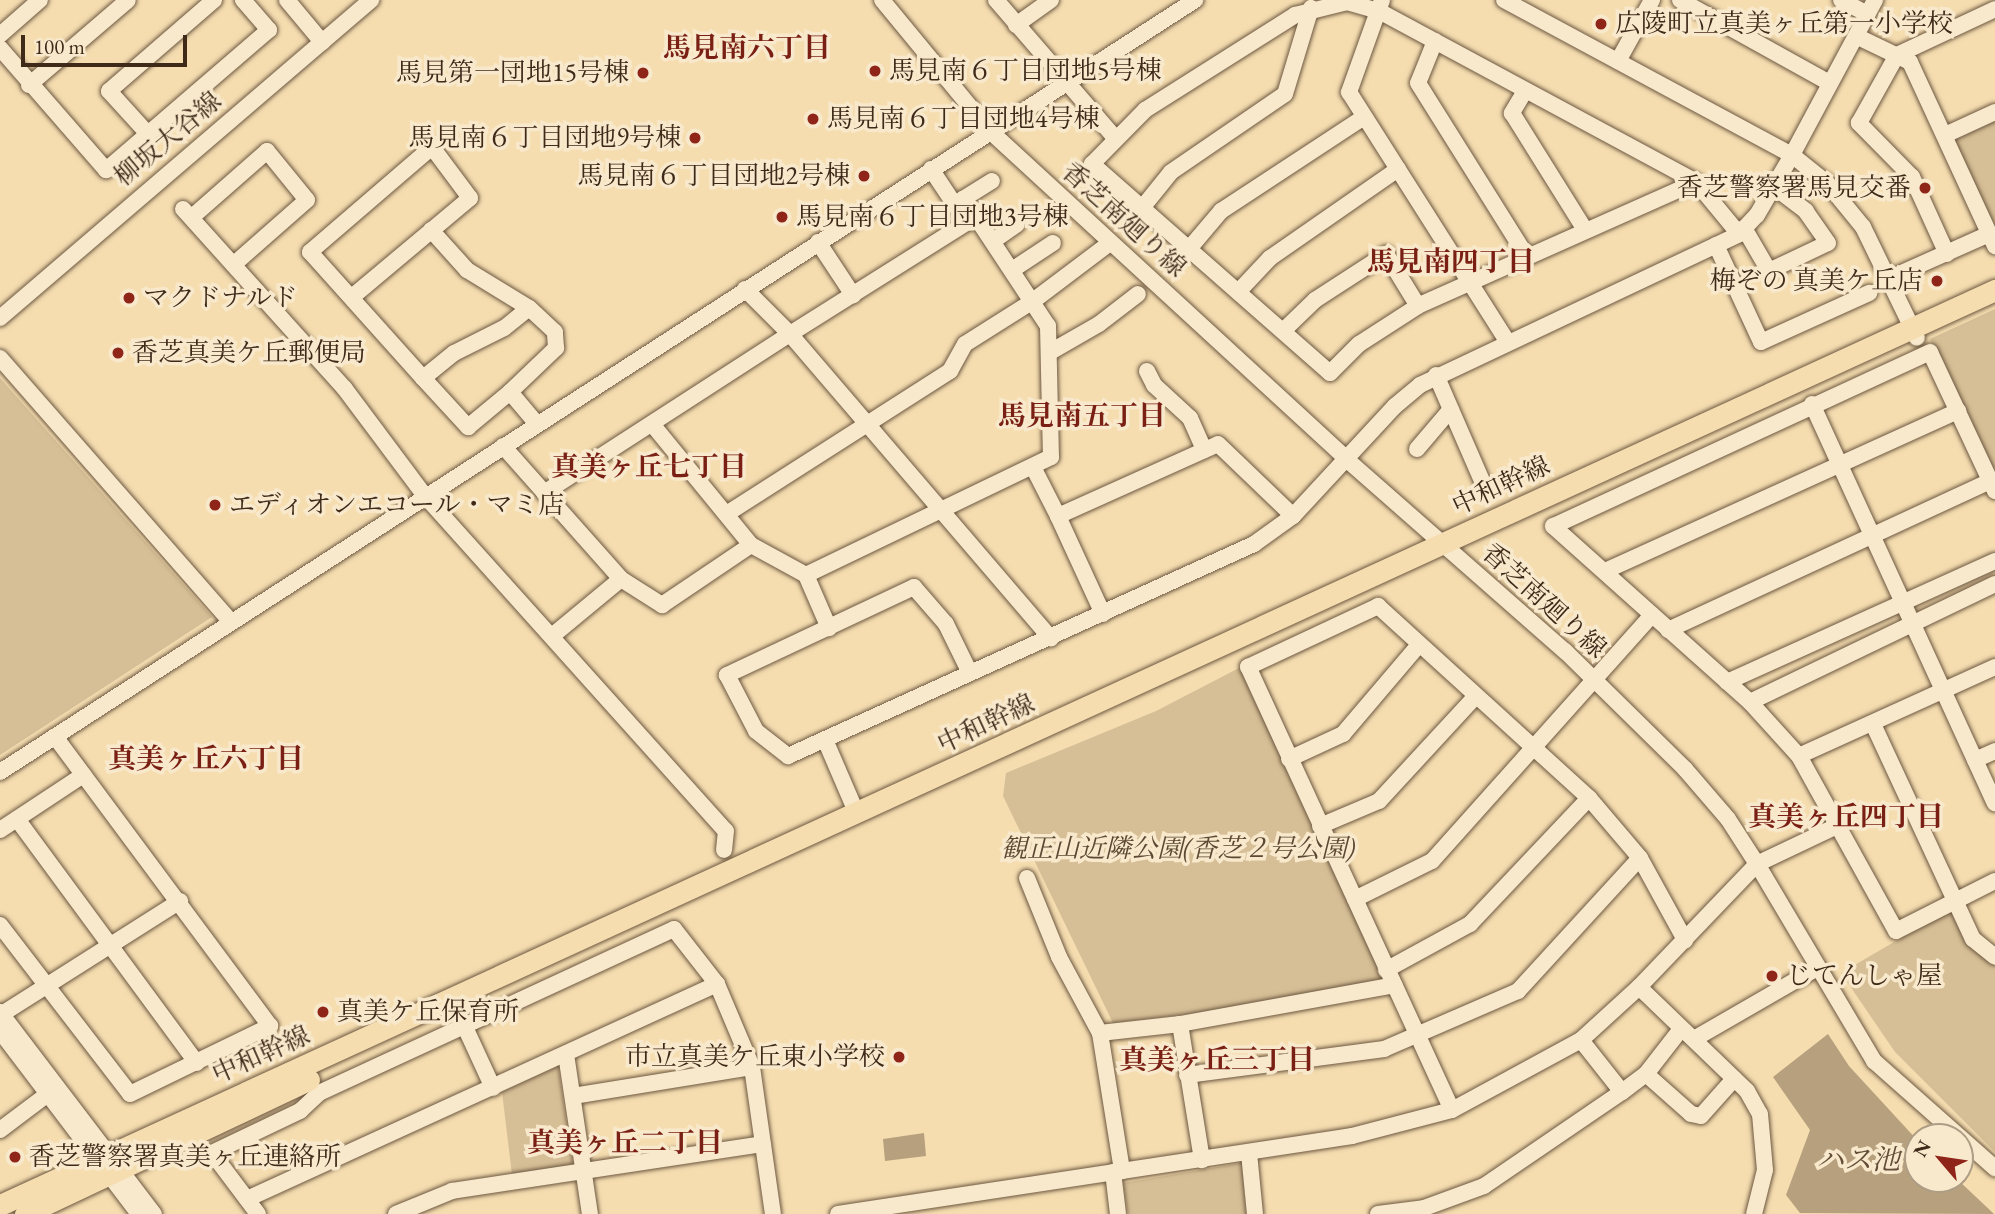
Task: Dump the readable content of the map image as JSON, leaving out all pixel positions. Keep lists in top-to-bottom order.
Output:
{
  "streets": {
    "main road": ["中和幹線"],
    "street": ["柳坂大谷線", "香芝南廻り線"]
  },
  "crossings": [
    ["香芝南廻り線", "中和幹線"]
  ],
  "districts": [
    "馬見南六丁目",
    "馬見南四丁目",
    "馬見南五丁目",
    "真美ヶ丘七丁目",
    "真美ヶ丘六丁目",
    "真美ヶ丘四丁目",
    "真美ヶ丘三丁目",
    "真美ヶ丘二丁目"
  ],
  "water": ["ハス池"],
  "parks": ["観正山近隣公園(香芝２号公園)"],
  "places": [
    "広陵町立真美ヶ丘第一小学校",
    "馬見南６丁目団地5号棟",
    "馬見第一団地15号棟",
    "馬見南６丁目団地4号棟",
    "馬見南６丁目団地9号棟",
    "馬見南６丁目団地2号棟",
    "香芝警察署馬見交番",
    "馬見南６丁目団地3号棟",
    "梅ぞの 真美ケ丘店",
    "マクドナルド",
    "香芝真美ケ丘郵便局",
    "エディオンエコール・マミ店",
    "じてんしゃ屋",
    "真美ケ丘保育所",
    "市立真美ケ丘東小学校",
    "香芝警察署真美ヶ丘連絡所"
  ],
  "scale_bar": "100 m",
  "north": "top left"
}
